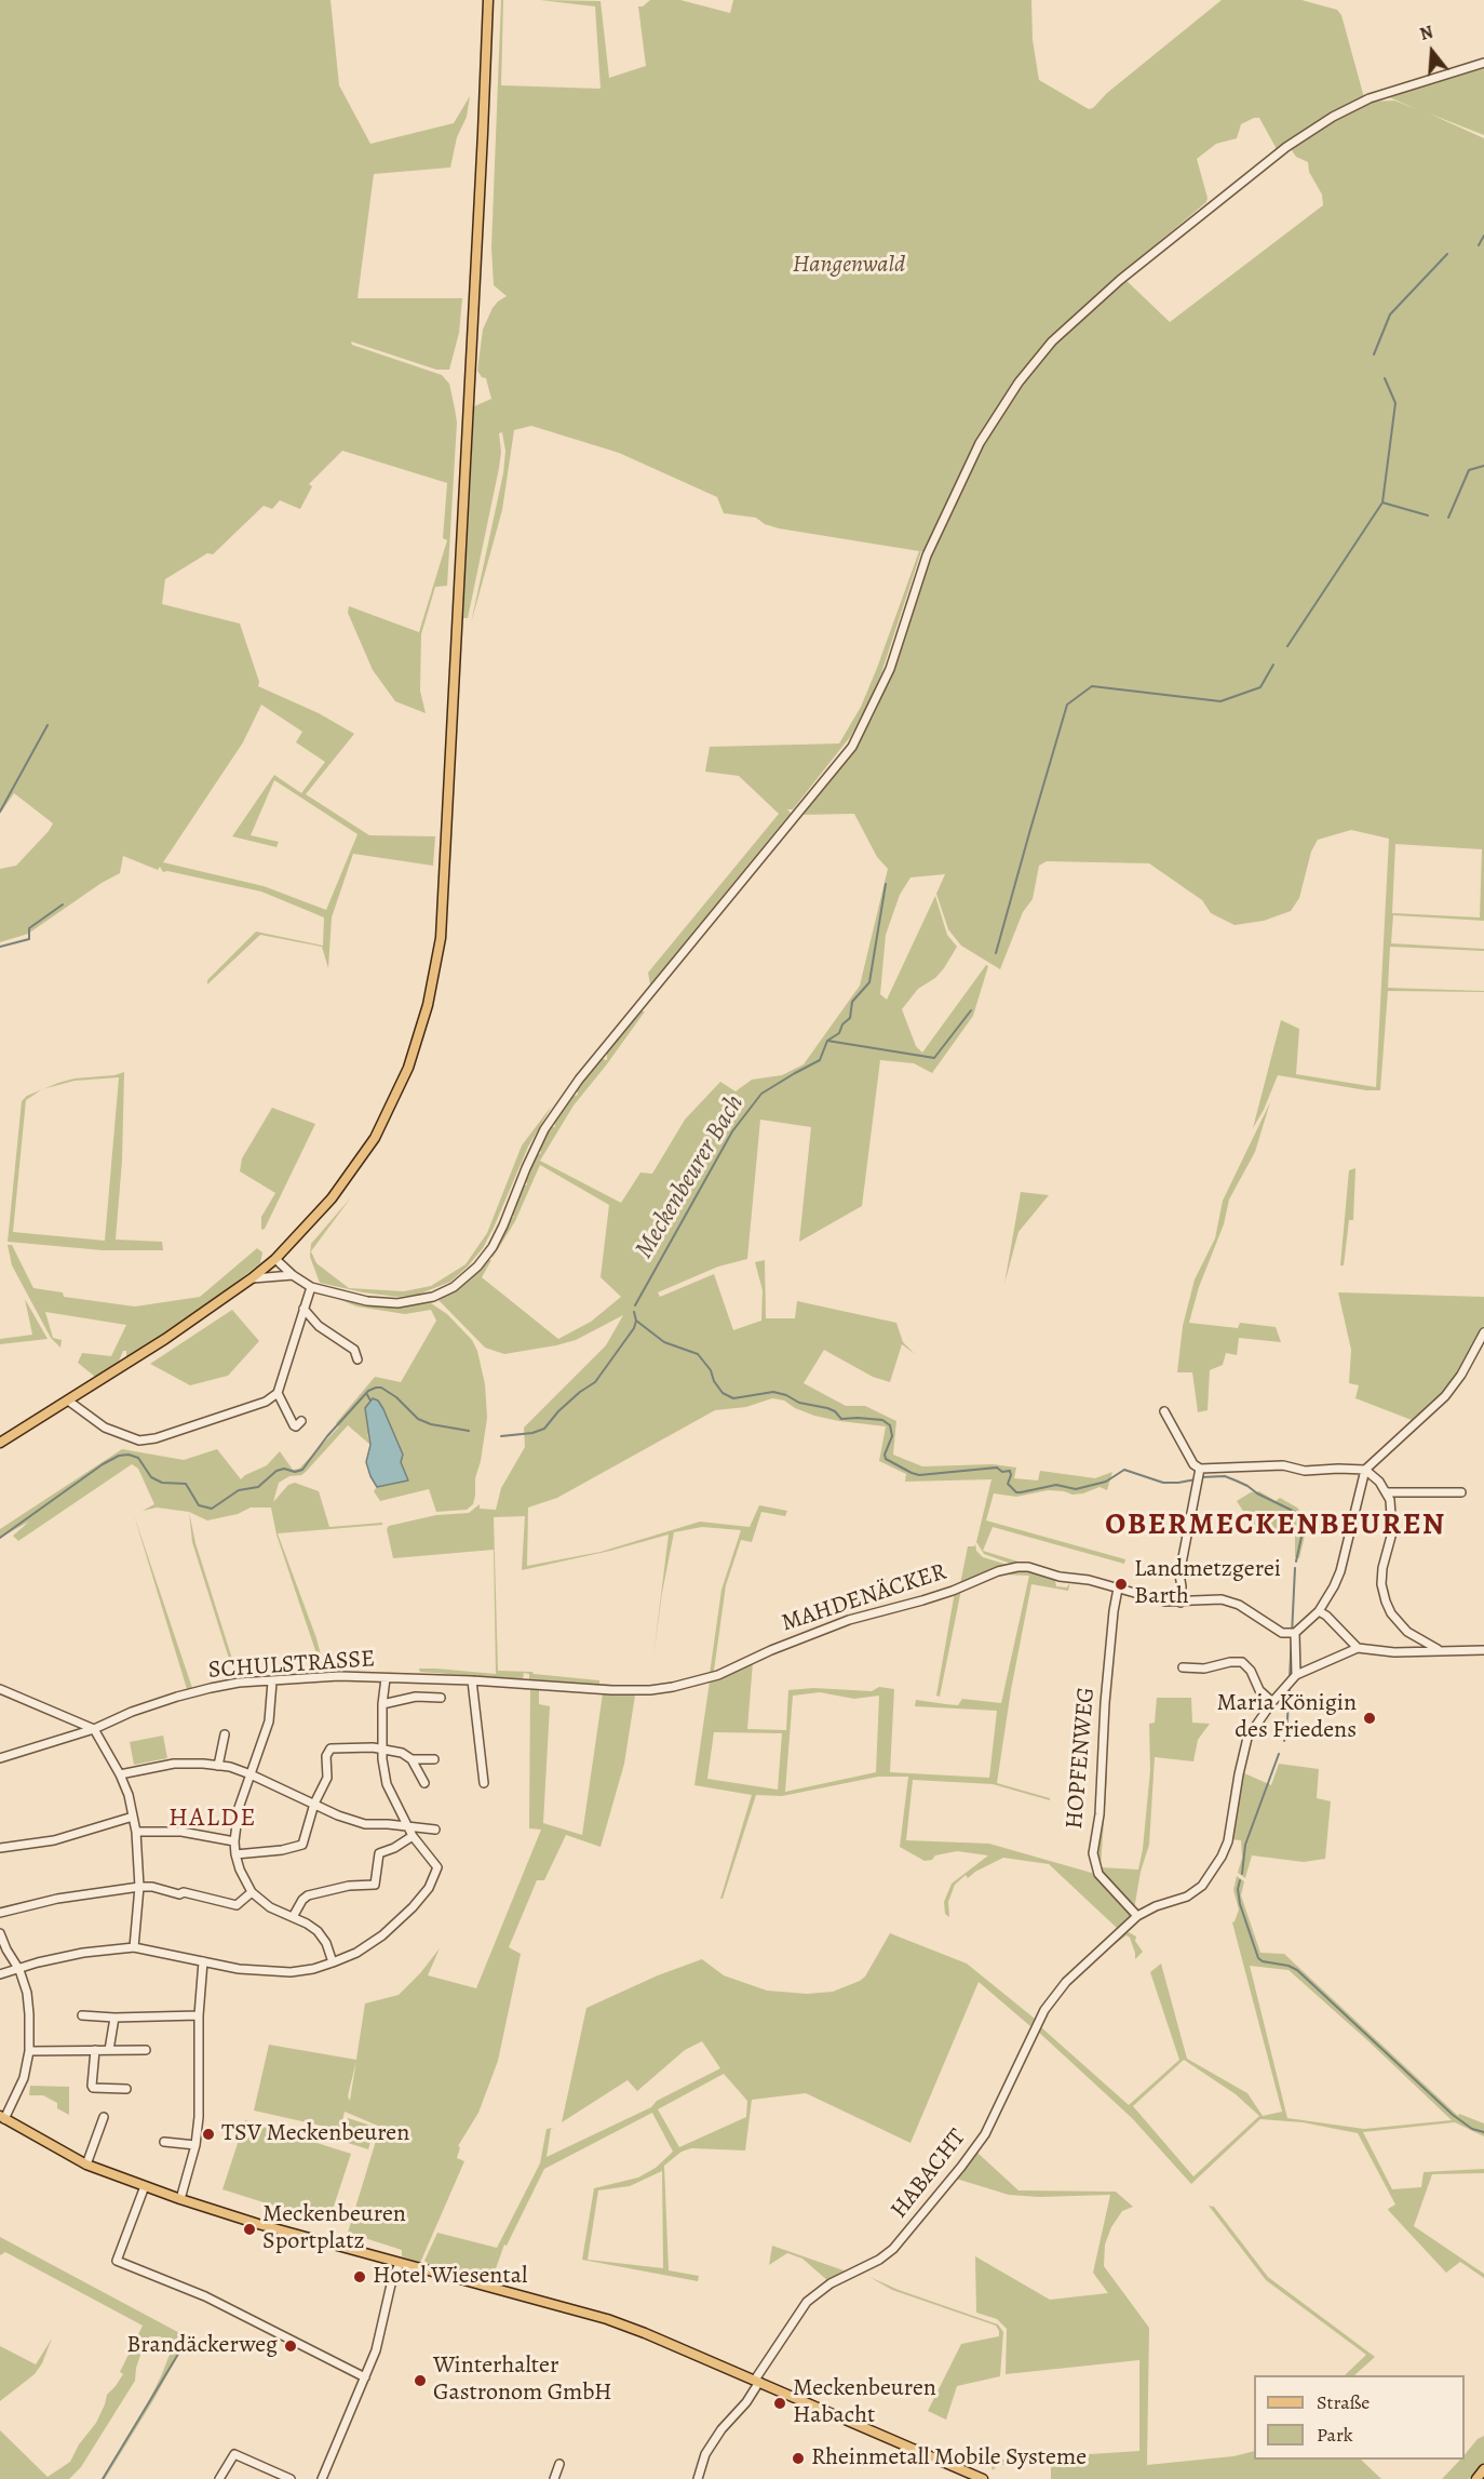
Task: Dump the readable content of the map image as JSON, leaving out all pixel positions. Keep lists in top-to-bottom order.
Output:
{
  "streets": {
    "street": [
      "MAHDENÄCKER",
      "SCHULSTRASSE",
      "HOPFENWEG",
      "HABACHT"
    ]
  },
  "crossings": [
    ["MAHDENÄCKER", "SCHULSTRASSE"],
    ["MAHDENÄCKER", "HOPFENWEG"],
    ["HOPFENWEG", "HABACHT"]
  ],
  "districts": ["OBERMECKENBEUREN", "HALDE"],
  "water": ["Meckenbeurer Bach"],
  "parks": ["Hangenwald"],
  "places": [
    "Landmetzgerei Barth",
    "Maria Königin des Friedens",
    "TSV Meckenbeuren",
    "Meckenbeuren Sportplatz",
    "Hotel Wiesental",
    "Brandäckerweg",
    "Winterhalter Gastronom GmbH",
    "Meckenbeuren Habacht",
    "Rheinmetall Mobile Systeme"
  ],
  "legend": ["Straße", "Park"],
  "north": "top"
}
